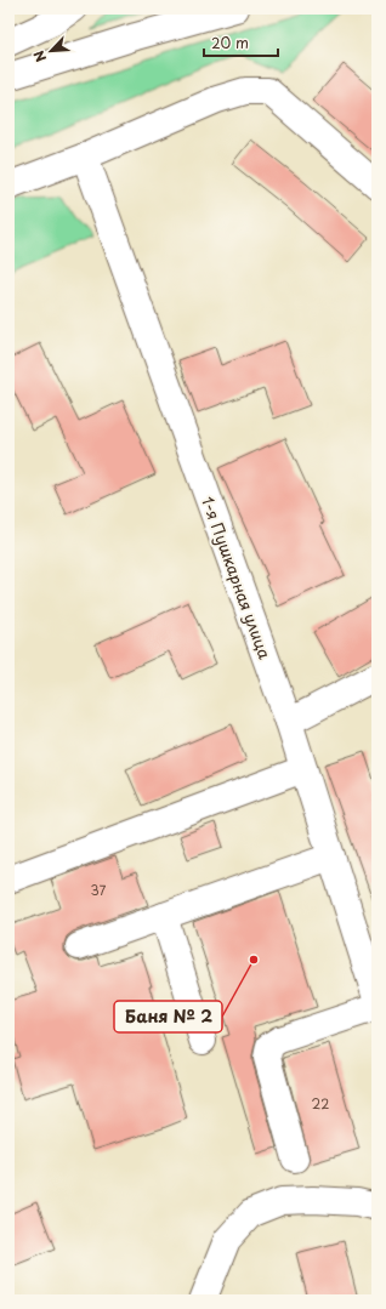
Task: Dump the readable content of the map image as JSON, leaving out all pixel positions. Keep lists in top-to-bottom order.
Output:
{
  "streets": {
    "street": ["1-я Пушкарная улица"]
  },
  "places": ["Баня № 2"],
  "house_numbers": ["37", "22"],
  "scale_bar": "20 m",
  "north": "bottom left"
}
